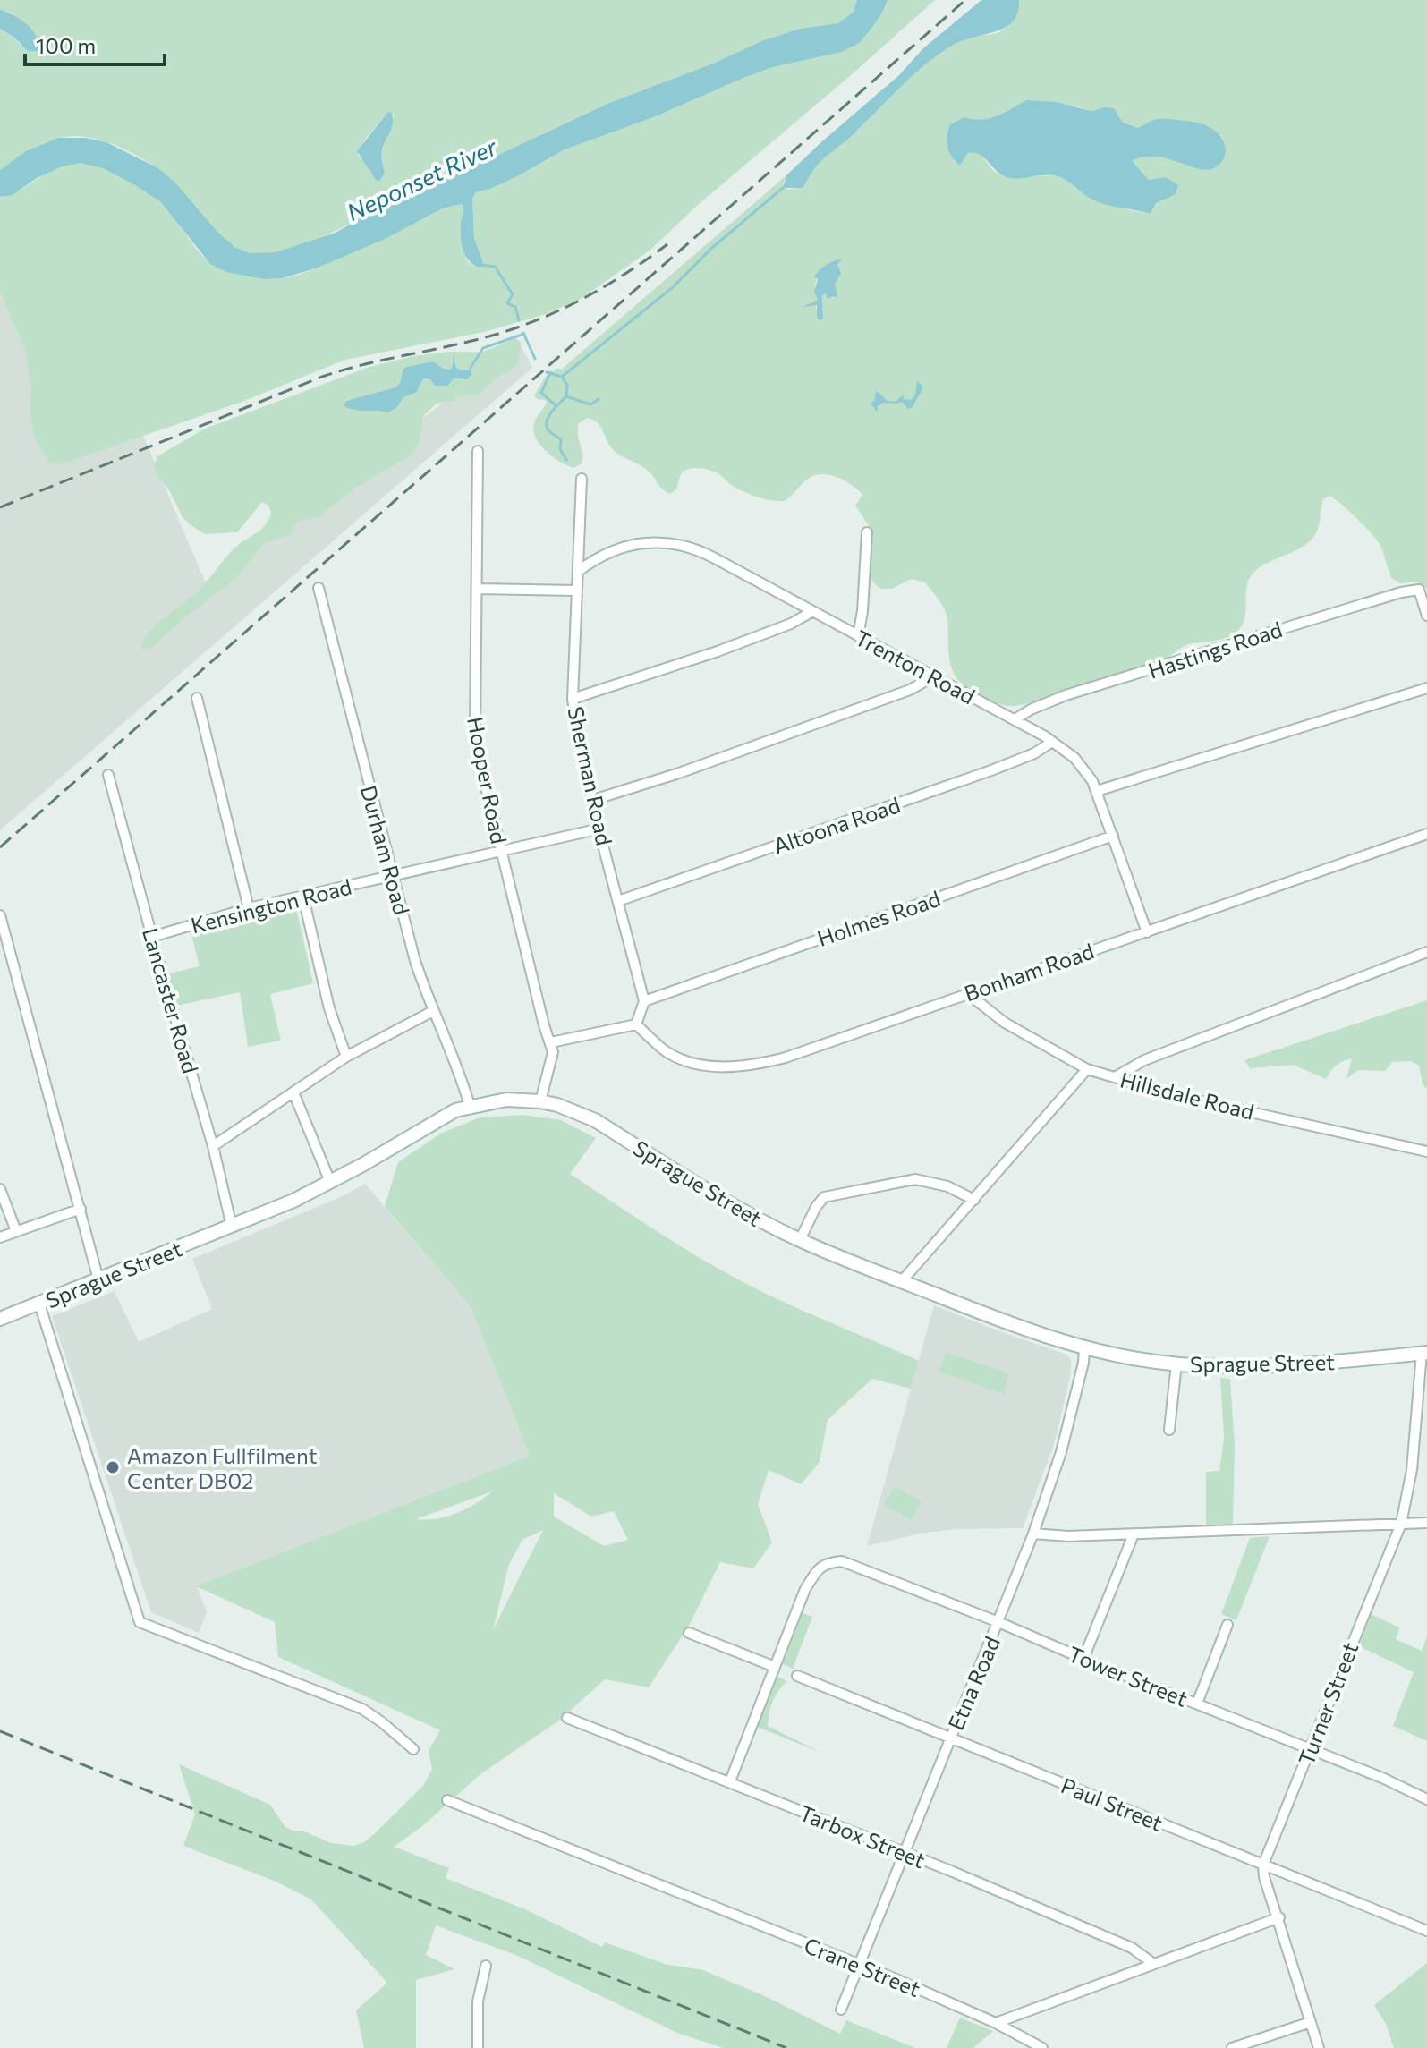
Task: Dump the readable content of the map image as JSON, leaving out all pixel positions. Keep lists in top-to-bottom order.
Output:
{
  "streets": {
    "main road": ["Sprague Street"],
    "street": [
      "Hastings Road",
      "Trenton Road",
      "Sherman Road",
      "Hooper Road",
      "Altoona Road",
      "Durham Road",
      "Kensington Road",
      "Holmes Road",
      "Bonham Road",
      "Lancaster Road",
      "Hillsdale Road",
      "Tower Street",
      "Etna Road",
      "Turner Street",
      "Paul Street",
      "Tarbox Street",
      "Crane Street"
    ]
  },
  "crossings": [
    ["Hastings Road", "Trenton Road"],
    ["Trenton Road", "Sherman Road"],
    ["Trenton Road", "Altoona Road"],
    ["Trenton Road", "Holmes Road"],
    ["Trenton Road", "Bonham Road"],
    ["Sherman Road", "Altoona Road"],
    ["Sherman Road", "Kensington Road"],
    ["Sherman Road", "Holmes Road"],
    ["Hooper Road", "Kensington Road"],
    ["Hooper Road", "Sprague Street"],
    ["Durham Road", "Kensington Road"],
    ["Durham Road", "Sprague Street"],
    ["Kensington Road", "Lancaster Road"],
    ["Bonham Road", "Hillsdale Road"],
    ["Lancaster Road", "Sprague Street"],
    ["Sprague Street", "Etna Road"],
    ["Sprague Street", "Turner Street"],
    ["Tower Street", "Etna Road"],
    ["Tower Street", "Turner Street"],
    ["Etna Road", "Paul Street"],
    ["Etna Road", "Tarbox Street"],
    ["Etna Road", "Crane Street"],
    ["Turner Street", "Paul Street"]
  ],
  "water": ["Neponset River"],
  "places": ["Amazon Fullfilment Center DB02"],
  "scale_bar": "100 m"
}
